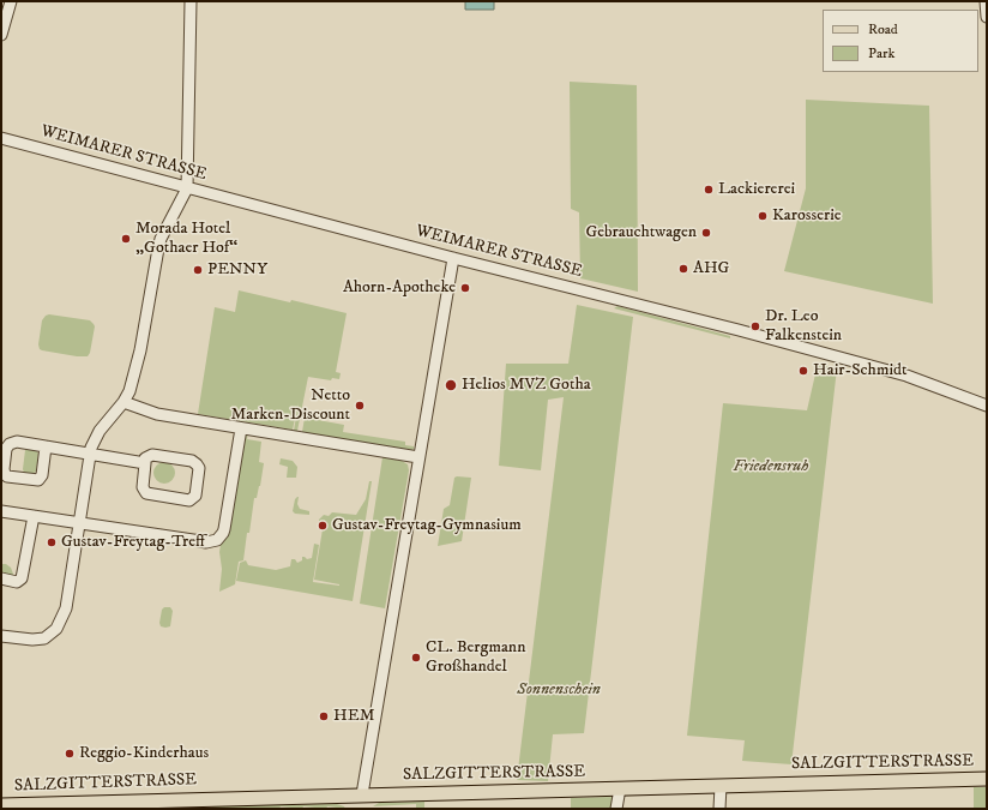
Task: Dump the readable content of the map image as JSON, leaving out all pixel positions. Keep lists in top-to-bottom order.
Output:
{
  "streets": {
    "main road": ["SALZGITTERSTRASSE"],
    "street": ["WEIMARER STRASSE"]
  },
  "parks": ["Friedensruh", "Sonnenschein"],
  "places": [
    "Lackiererei",
    "Karosserie",
    "Gebrauchtwagen",
    "Morada Hotel „Gothaer Hof“",
    "AHG",
    "PENNY",
    "Ahorn-Apotheke",
    "Dr. Leo Falkenstein",
    "Hair-Schmidt",
    "Helios MVZ Gotha",
    "Netto Marken-Discount",
    "Gustav-Freytag-Gymnasium",
    "Gustav-Freytag-Treff",
    "CL. Bergmann Großhandel",
    "HEM",
    "Reggio-Kinderhaus"
  ],
  "legend": ["Road", "Park"]
}
